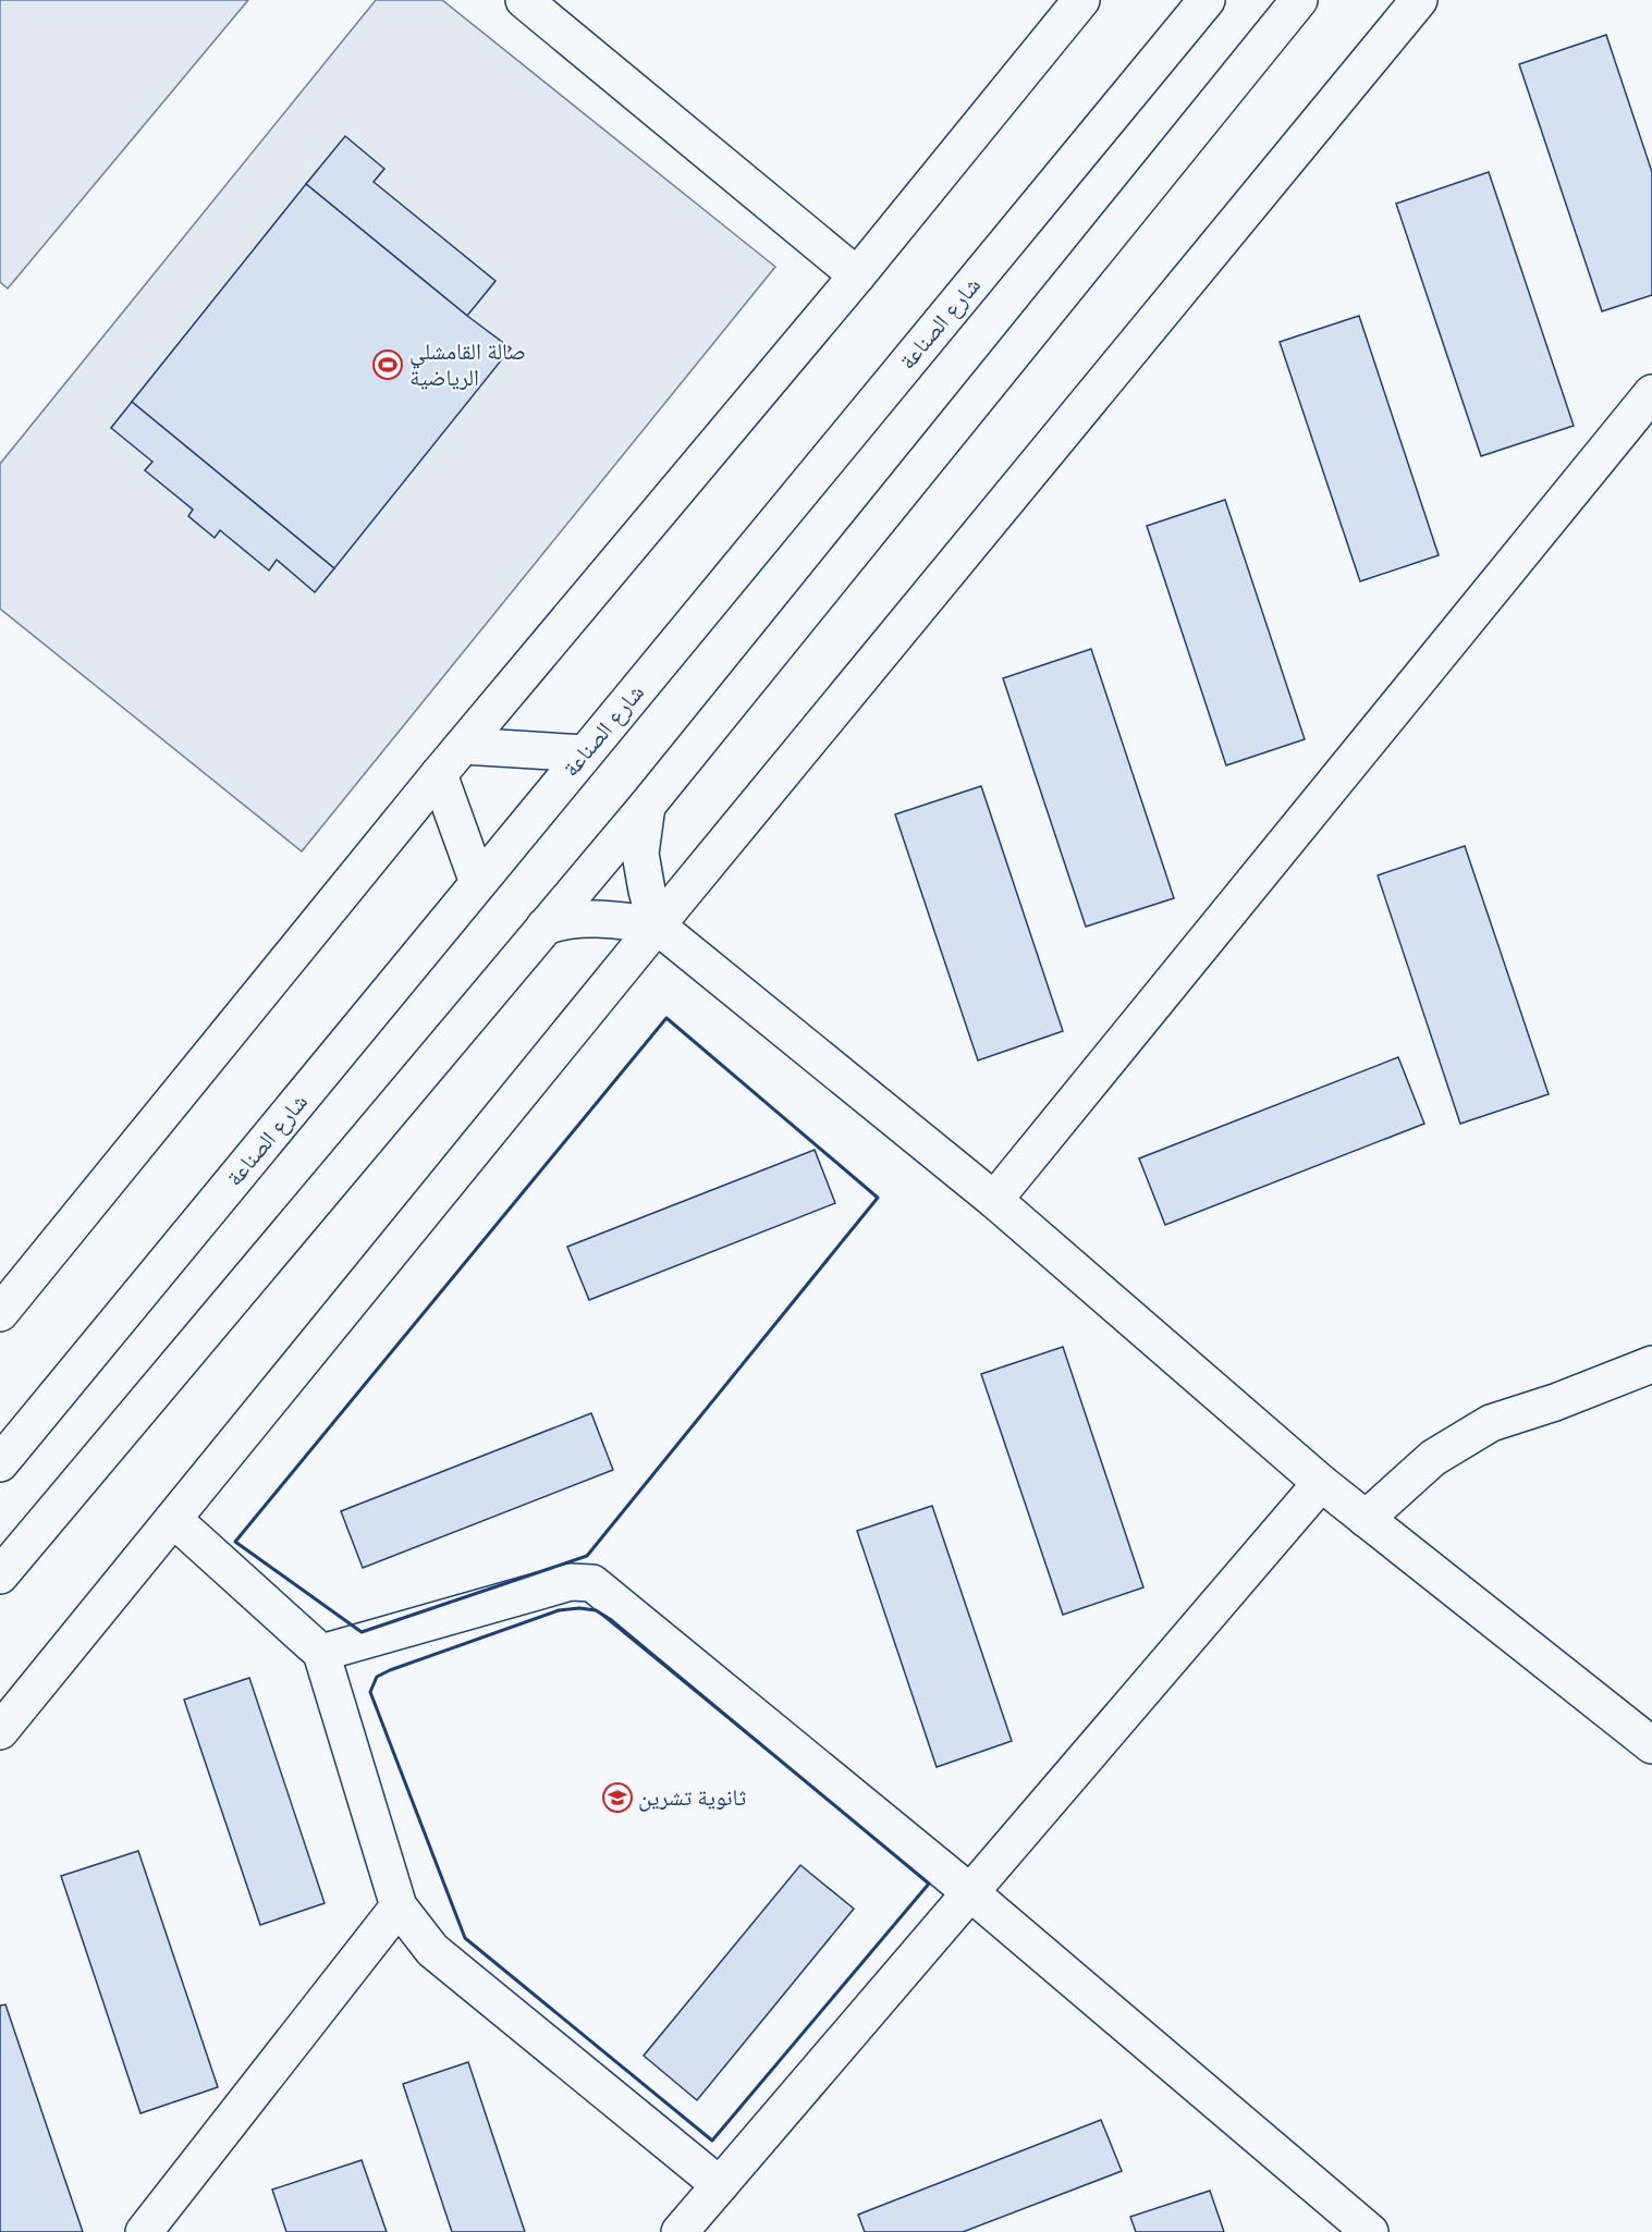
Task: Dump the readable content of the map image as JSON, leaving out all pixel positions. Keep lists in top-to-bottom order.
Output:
{
  "streets": {
    "street": ["شارع الصناعة"]
  },
  "places": {
    "sports": ["صالة القامشلي الرياضية"],
    "school or university": ["ثانوية تشرين"]
  }
}
